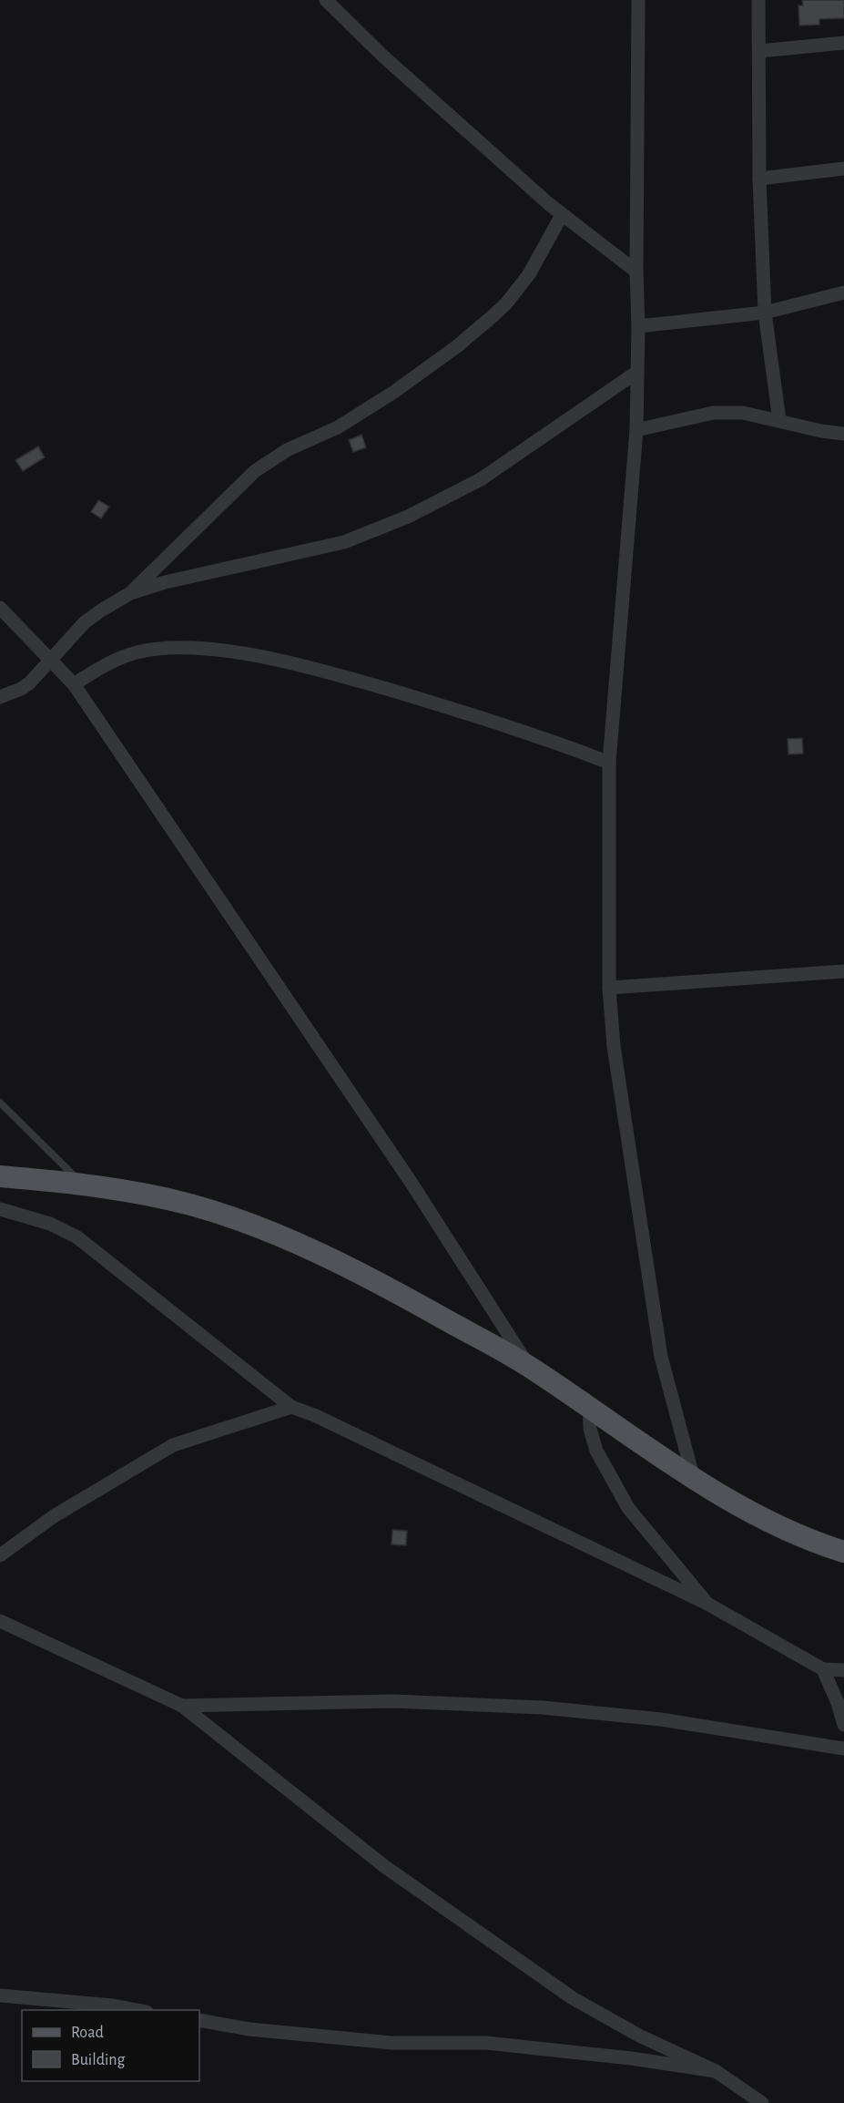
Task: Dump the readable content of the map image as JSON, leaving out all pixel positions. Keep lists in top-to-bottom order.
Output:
{
  "legend": ["Road", "Building"]
}
